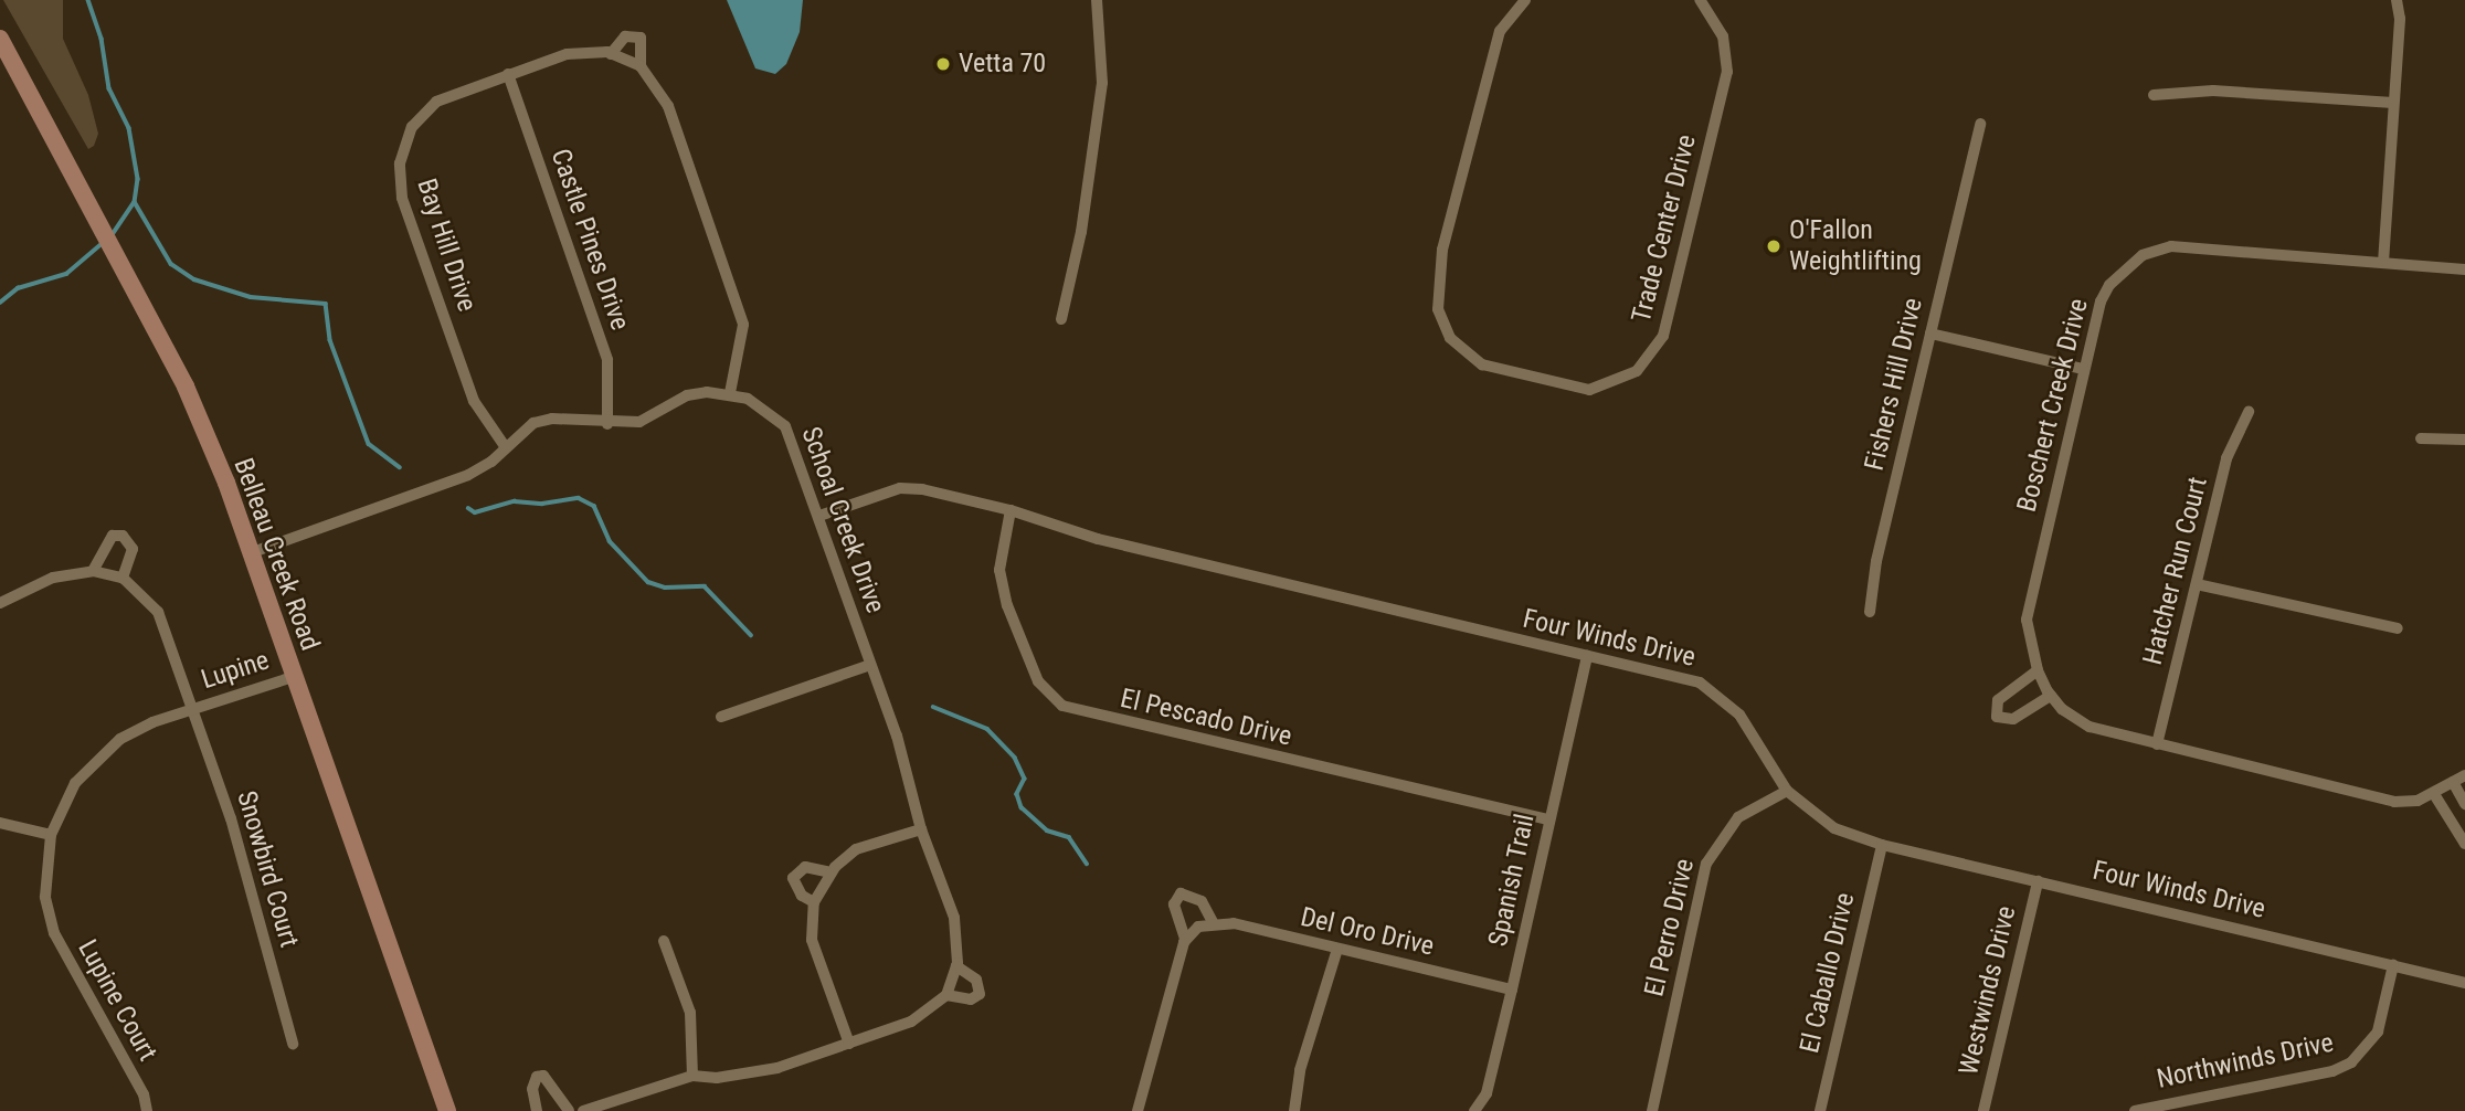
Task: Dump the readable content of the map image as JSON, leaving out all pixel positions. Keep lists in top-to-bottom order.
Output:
{
  "streets": {
    "main road": ["Belleau Creek Road"],
    "street": [
      "Trade Center Drive",
      "Castle Pines Drive",
      "Bay Hill Drive",
      "Fishers Hill Drive",
      "Boschert Creek Drive",
      "Schoal Creek Drive",
      "Hatcher Run Court",
      "Four Winds Drive",
      "Lupine",
      "El Pescado Drive",
      "Snowbird Court",
      "Spanish Trail",
      "El Perro Drive",
      "Del Oro Drive",
      "El Caballo Drive",
      "Westwinds Drive",
      "Lupine Court",
      "Northwinds Drive"
    ]
  },
  "crossings": [
    ["Castle Pines Drive", "Bay Hill Drive"],
    ["Castle Pines Drive", "Schoal Creek Drive"],
    ["Bay Hill Drive", "Schoal Creek Drive"],
    ["Boschert Creek Drive", "Hatcher Run Court"],
    ["Schoal Creek Drive", "Belleau Creek Road"],
    ["Schoal Creek Drive", "Four Winds Drive"],
    ["Belleau Creek Road", "Lupine"],
    ["Four Winds Drive", "El Pescado Drive"],
    ["Four Winds Drive", "Spanish Trail"],
    ["Four Winds Drive", "El Perro Drive"],
    ["Four Winds Drive", "El Caballo Drive"],
    ["Four Winds Drive", "Westwinds Drive"],
    ["Four Winds Drive", "Northwinds Drive"],
    ["Lupine", "Snowbird Court"],
    ["Lupine", "Lupine Court"],
    ["El Pescado Drive", "Spanish Trail"],
    ["Snowbird Court", "Lupine Court"],
    ["Spanish Trail", "Del Oro Drive"]
  ],
  "places": ["Vetta 70", "O'Fallon Weightlifting"]
}
